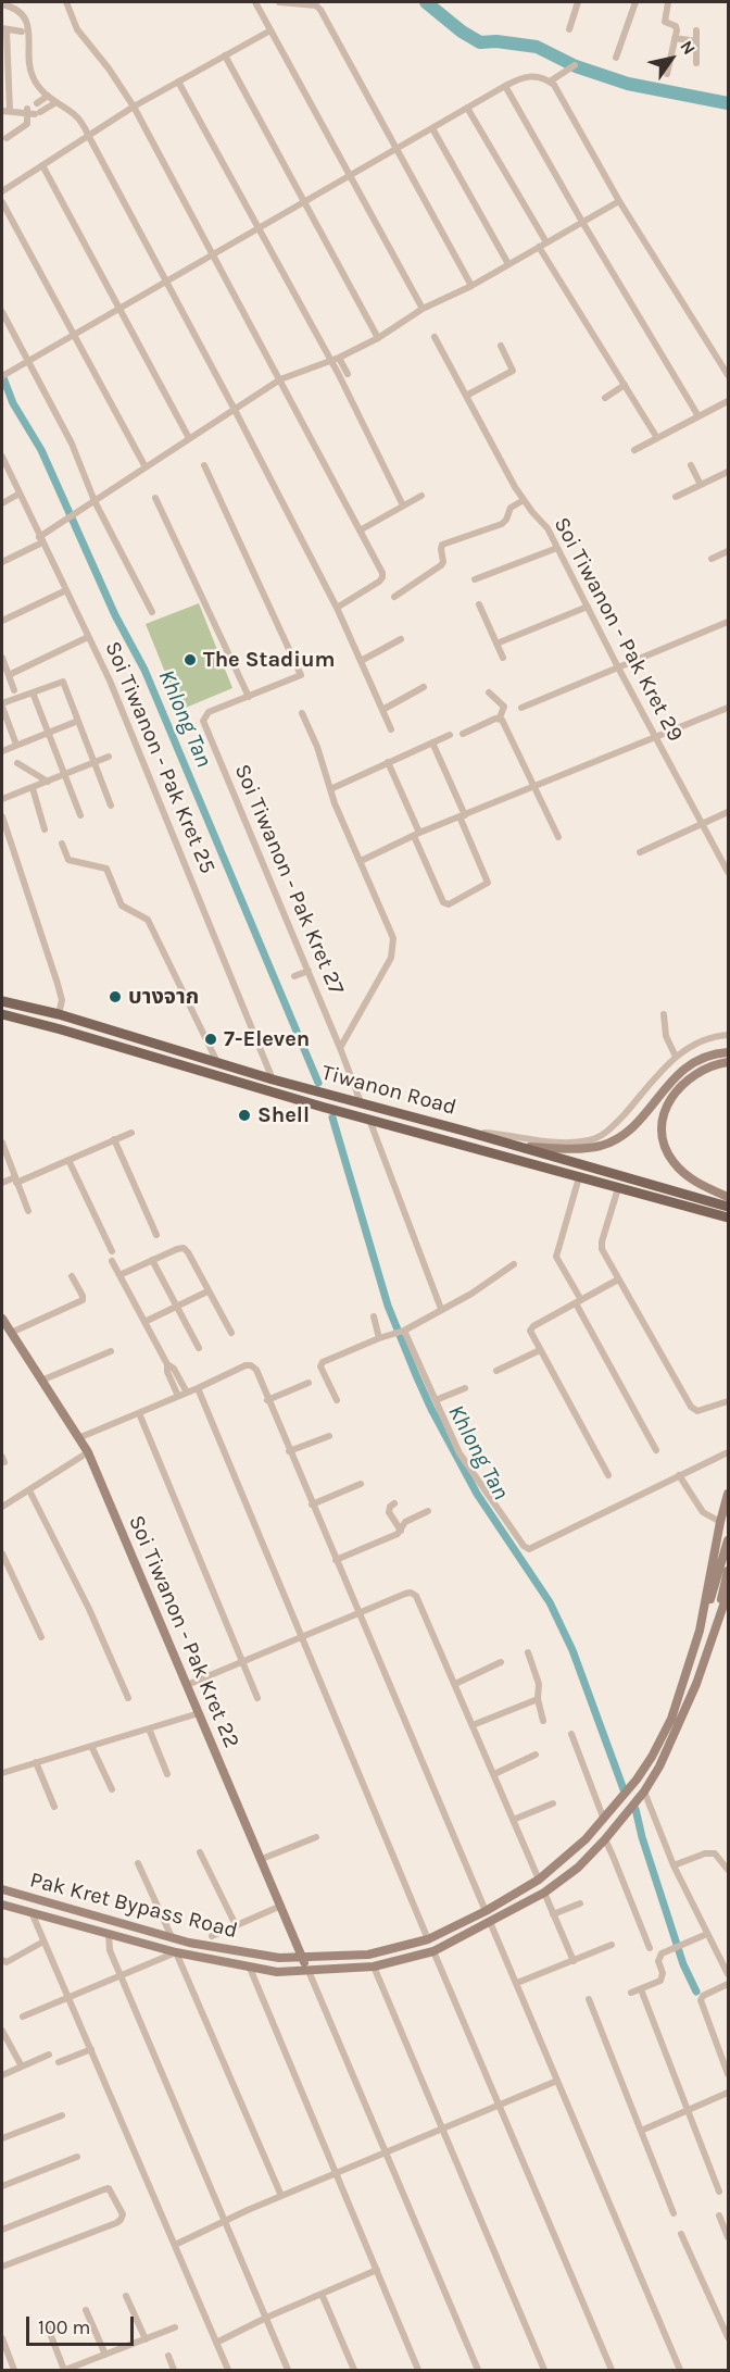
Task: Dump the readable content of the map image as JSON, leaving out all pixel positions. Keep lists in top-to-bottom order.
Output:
{
  "streets": {
    "main road": ["Tiwanon Road", "Soi Tiwanon - Pak Kret 22", "Pak Kret Bypass Road"],
    "street": ["Soi Tiwanon - Pak Kret 29", "Soi Tiwanon - Pak Kret 25", "Soi Tiwanon - Pak Kret 27"]
  },
  "crossings": [
    ["Soi Tiwanon - Pak Kret 25", "Tiwanon Road"],
    ["Soi Tiwanon - Pak Kret 27", "Tiwanon Road"],
    ["Soi Tiwanon - Pak Kret 22", "Pak Kret Bypass Road"]
  ],
  "water": ["Khlong Tan"],
  "places": [
    "The Stadium",
    "บางจาก",
    "7-Eleven",
    "Shell"
  ],
  "scale_bar": "100 m",
  "north": "top right"
}
